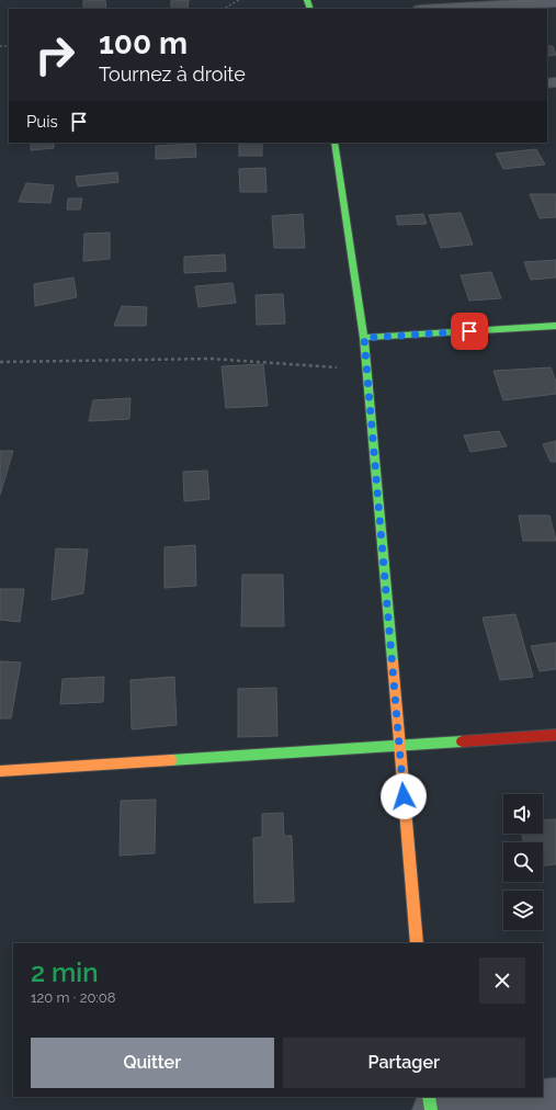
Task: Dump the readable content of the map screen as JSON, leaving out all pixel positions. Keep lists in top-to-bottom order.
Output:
{
  "page": {
    "turn": ["100 m", "Tournez à droite"],
    "then": "Puis",
    "heading": ["2 min", "120 m · 20:08"],
    "buttons": ["Quitter", "Partager"]
  }
}
